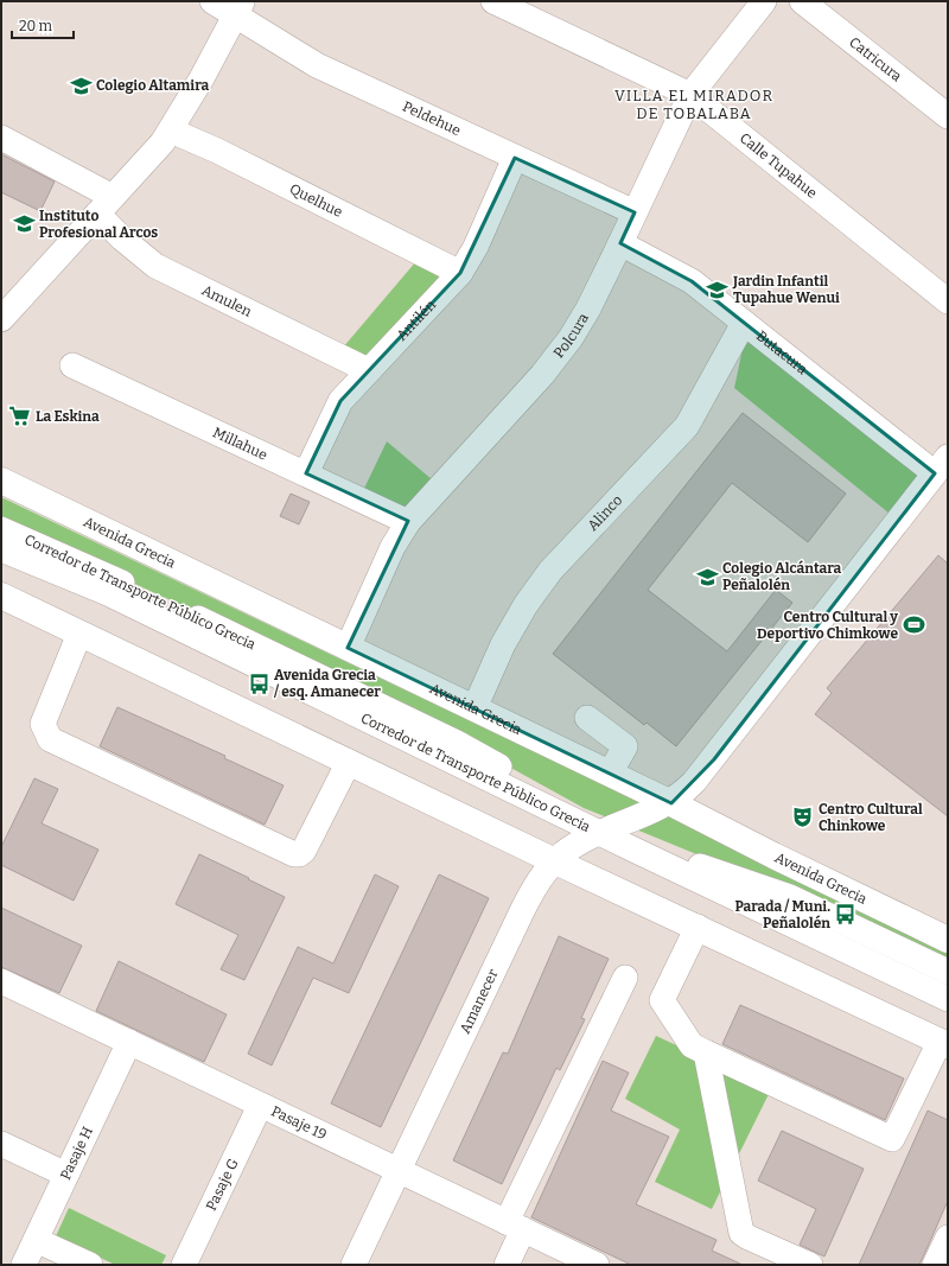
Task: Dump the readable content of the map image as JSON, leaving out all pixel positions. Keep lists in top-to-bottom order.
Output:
{
  "streets": {
    "main road": ["Avenida Grecia"],
    "street": [
      "Catricura",
      "Peldehue",
      "Calle Tupahue",
      "Quelhue",
      "Amulen",
      "Antilén",
      "Polcura",
      "Butacura",
      "Millahue",
      "Alinco",
      "Corredor de Transporte Público Grecia",
      "Amanecer",
      "Pasaje 19",
      "Pasaje H",
      "Pasaje G"
    ]
  },
  "crossings": [
    ["Peldehue", "Antilén"],
    ["Peldehue", "Polcura"],
    ["Calle Tupahue", "Polcura"],
    ["Quelhue", "Antilén"],
    ["Amulen", "Antilén"],
    ["Antilén", "Millahue"],
    ["Polcura", "Butacura"],
    ["Polcura", "Millahue"],
    ["Polcura", "Avenida Grecia"],
    ["Butacura", "Alinco"],
    ["Butacura", "Amanecer"],
    ["Alinco", "Avenida Grecia"],
    ["Avenida Grecia", "Amanecer"],
    ["Corredor de Transporte Público Grecia", "Amanecer"],
    ["Amanecer", "Pasaje 19"],
    ["Pasaje 19", "Pasaje H"],
    ["Pasaje 19", "Pasaje G"]
  ],
  "districts": ["VILLA EL MIRADOR DE TOBALABA"],
  "places": {
    "school or university": [
      "Colegio Altamira",
      "Instituto Profesional Arcos",
      "Jardin Infantil Tupahue Wenui",
      "Colegio Alcántara Peñalolén"
    ],
    "supermarket": ["La Eskina"],
    "sports": ["Centro Cultural y Deportivo Chimkowe"],
    "bus stop": ["Avenida Grecia / esq. Amanecer", "Parada / Muni. Peñalolén"],
    "theatre": ["Centro Cultural Chinkowe"]
  },
  "scale_bar": "20 m"
}
